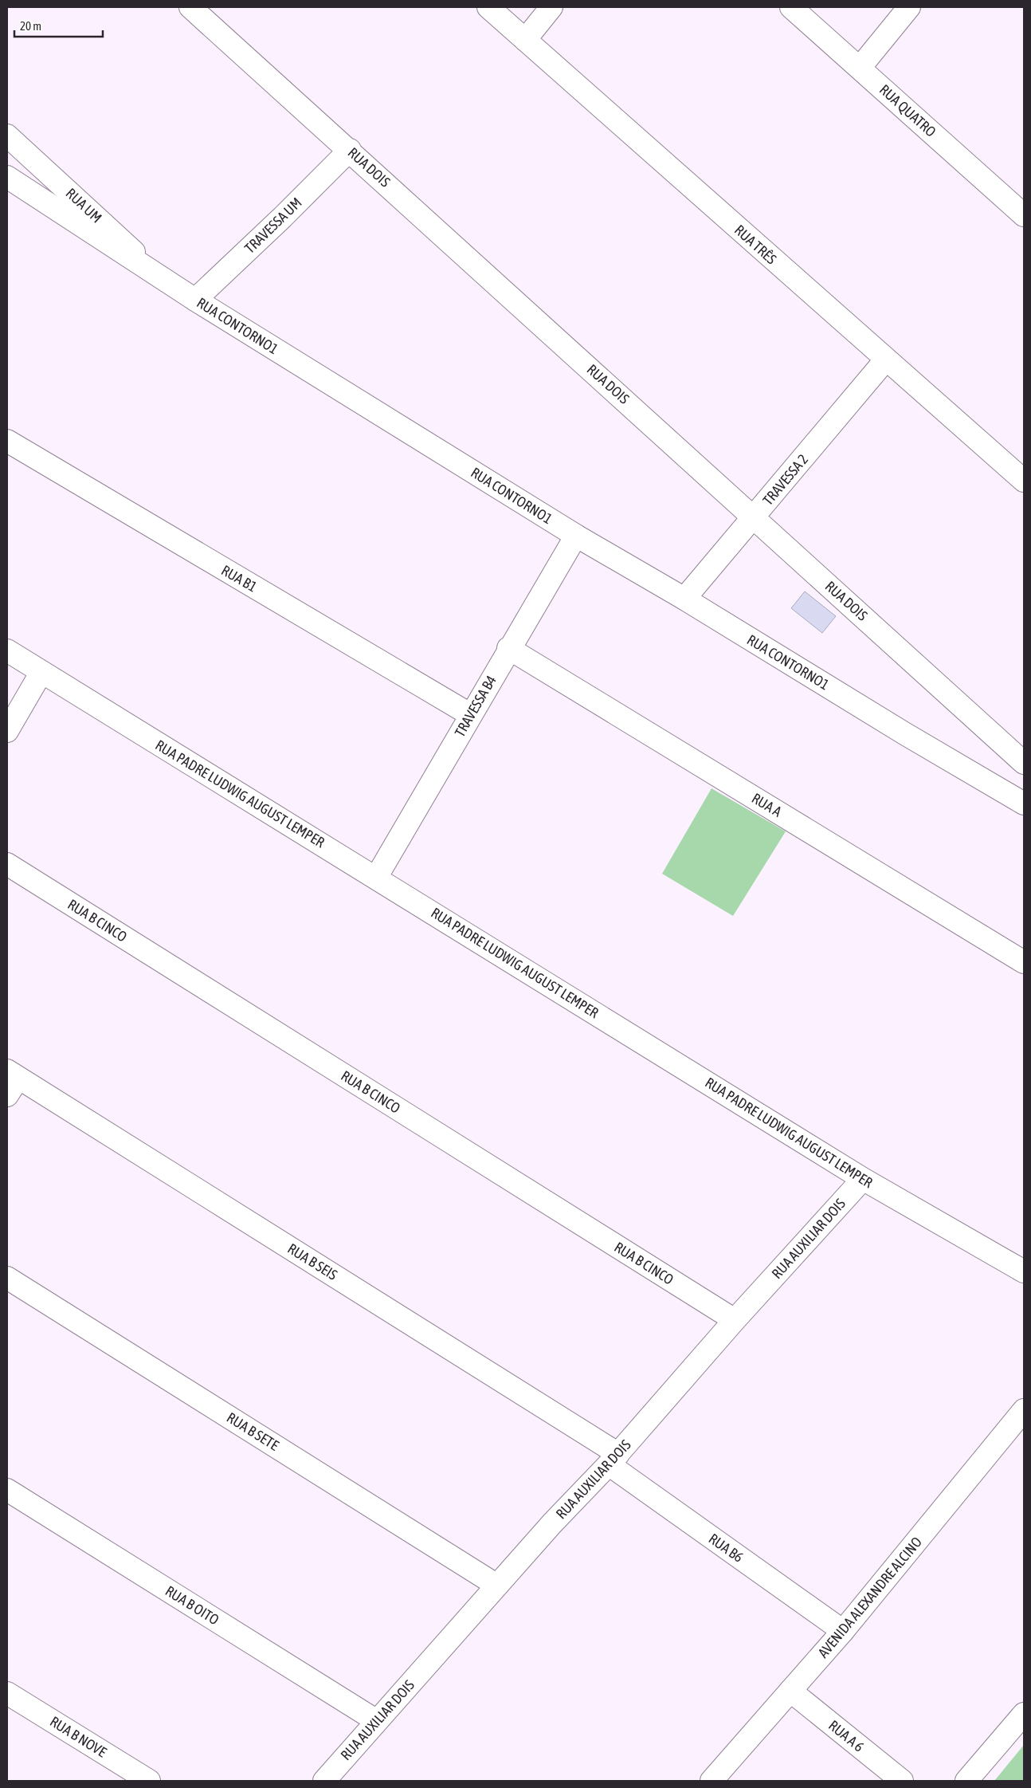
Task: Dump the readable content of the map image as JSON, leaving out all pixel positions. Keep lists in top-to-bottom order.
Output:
{
  "streets": {
    "street": [
      "RUA QUATRO",
      "RUA DOIS",
      "RUA UM",
      "TRAVESSA UM",
      "RUA TRÊS",
      "RUA CONTORNO1",
      "TRAVESSA 2",
      "RUA B1",
      "TRAVESSA B4",
      "RUA PADRE LUDWIG AUGUST LEMPER",
      "RUA A",
      "RUA B CINCO",
      "RUA AUXILIAR DOIS",
      "RUA B SEIS",
      "RUA B SETE",
      "RUA B6",
      "AVENIDA ALEXANDRE ALCINO",
      "RUA B OITO",
      "RUA A 6",
      "RUA B NOVE"
    ]
  },
  "crossings": [
    ["RUA DOIS", "TRAVESSA UM"],
    ["RUA DOIS", "TRAVESSA 2"],
    ["RUA UM", "RUA CONTORNO1"],
    ["TRAVESSA UM", "RUA CONTORNO1"],
    ["RUA TRÊS", "TRAVESSA 2"],
    ["RUA CONTORNO1", "TRAVESSA 2"],
    ["RUA CONTORNO1", "TRAVESSA B4"],
    ["RUA B1", "TRAVESSA B4"],
    ["TRAVESSA B4", "RUA PADRE LUDWIG AUGUST LEMPER"],
    ["TRAVESSA B4", "RUA A"],
    ["RUA PADRE LUDWIG AUGUST LEMPER", "RUA AUXILIAR DOIS"],
    ["RUA B CINCO", "RUA AUXILIAR DOIS"],
    ["RUA AUXILIAR DOIS", "RUA B SEIS"],
    ["RUA AUXILIAR DOIS", "RUA B SETE"],
    ["RUA AUXILIAR DOIS", "RUA B6"],
    ["RUA AUXILIAR DOIS", "RUA B OITO"],
    ["RUA B SEIS", "RUA B6"],
    ["RUA B6", "AVENIDA ALEXANDRE ALCINO"],
    ["AVENIDA ALEXANDRE ALCINO", "RUA A 6"]
  ],
  "scale_bar": "20 m"
}
